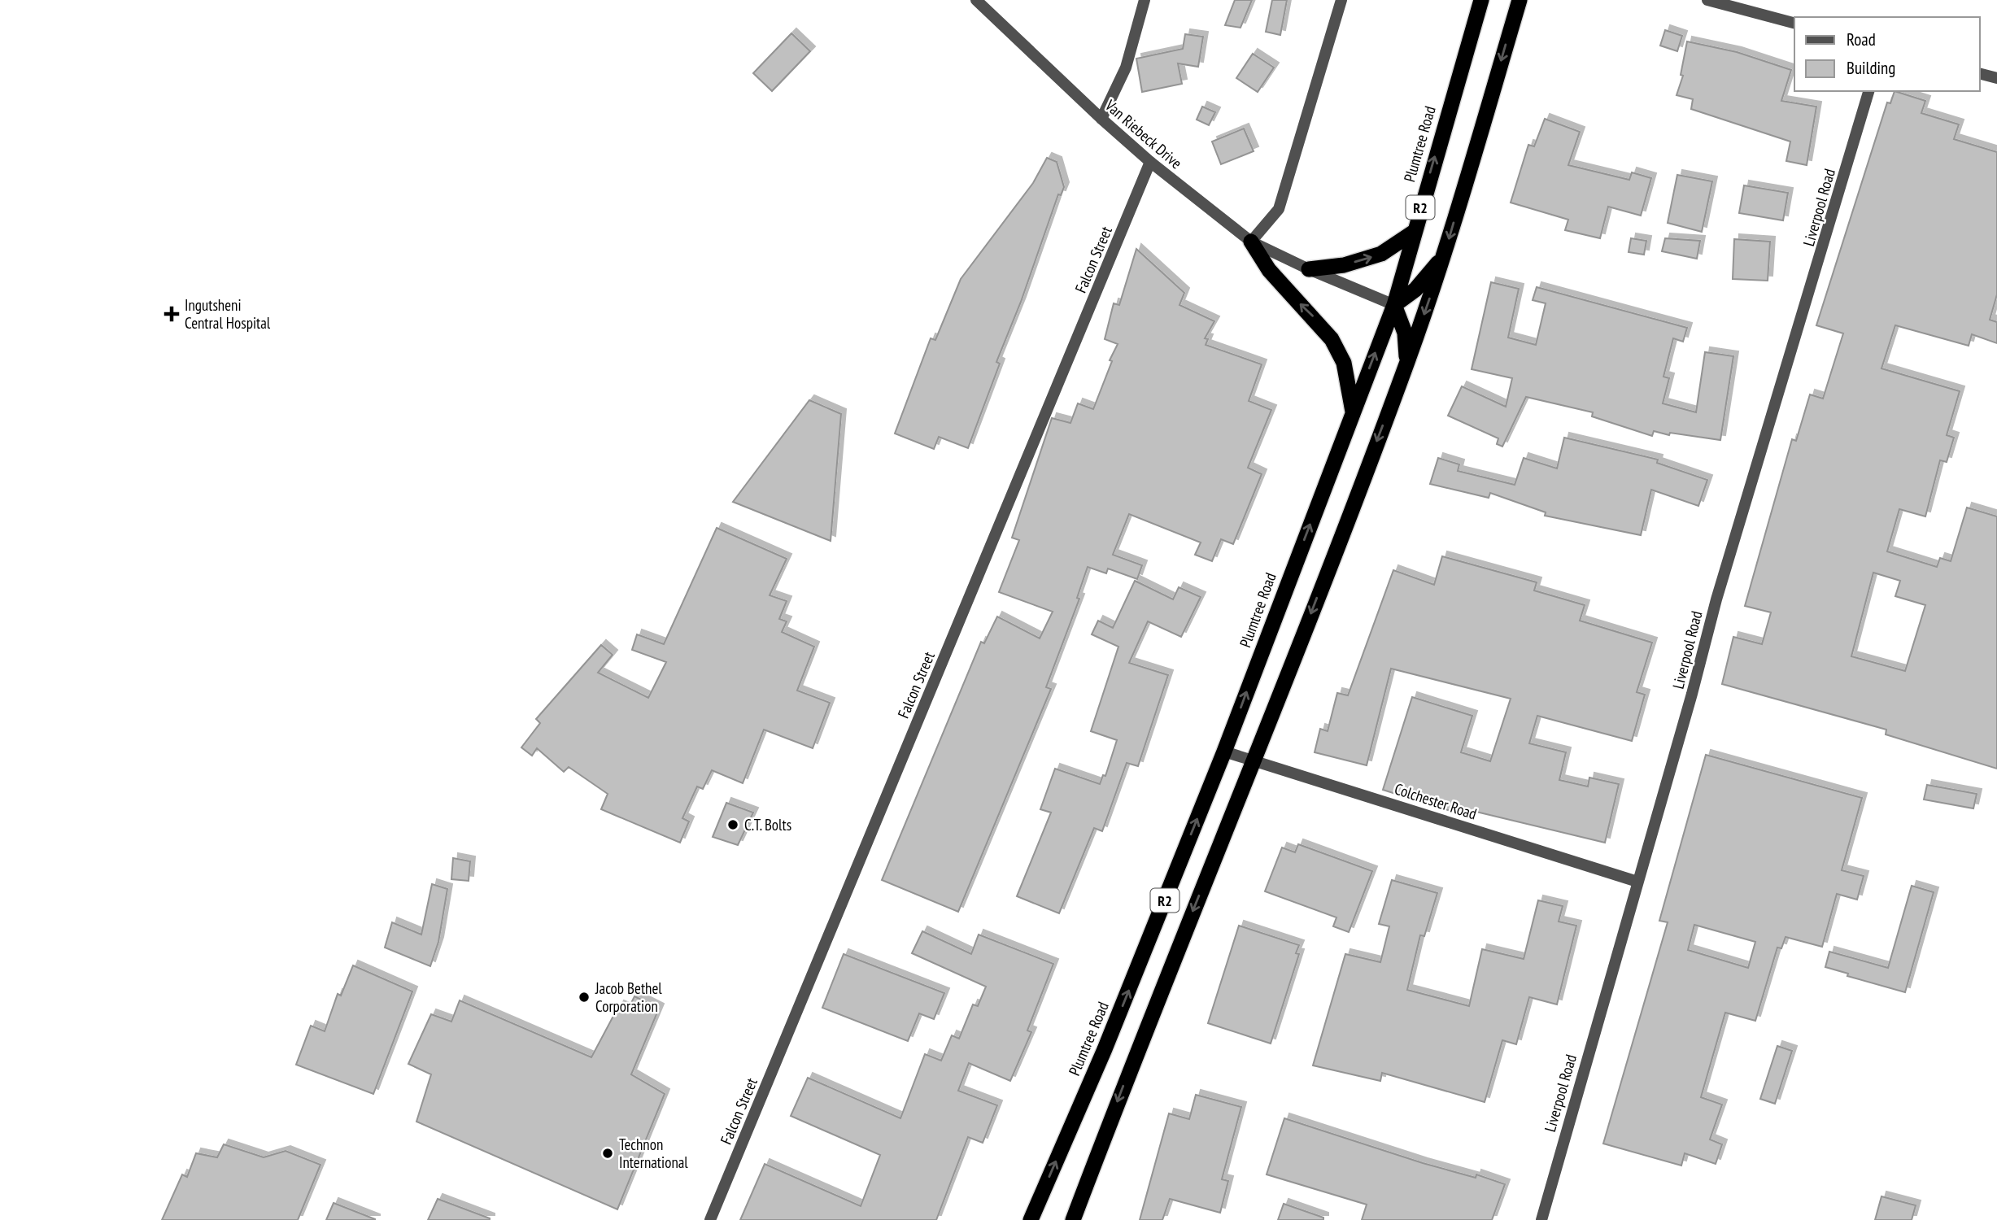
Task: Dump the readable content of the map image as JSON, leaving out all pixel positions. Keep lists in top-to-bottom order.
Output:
{
  "streets": {
    "highway": ["Plumtree Road", "R2"],
    "street": [
      "Van Riebeck Drive",
      "Liverpool Road",
      "Falcon Street",
      "Colchester Road"
    ]
  },
  "crossings": [
    ["Van Riebeck Drive", "Plumtree Road"],
    ["Van Riebeck Drive", "Falcon Street"],
    ["Plumtree Road", "Colchester Road"],
    ["R2", "Colchester Road"],
    ["Liverpool Road", "Colchester Road"]
  ],
  "places": {
    "health": ["Ingutsheni Central Hospital"],
    "other": ["C.T. Bolts", "Jacob Bethel Corporation", "Technon International"]
  },
  "legend": ["Road", "Building"]
}
